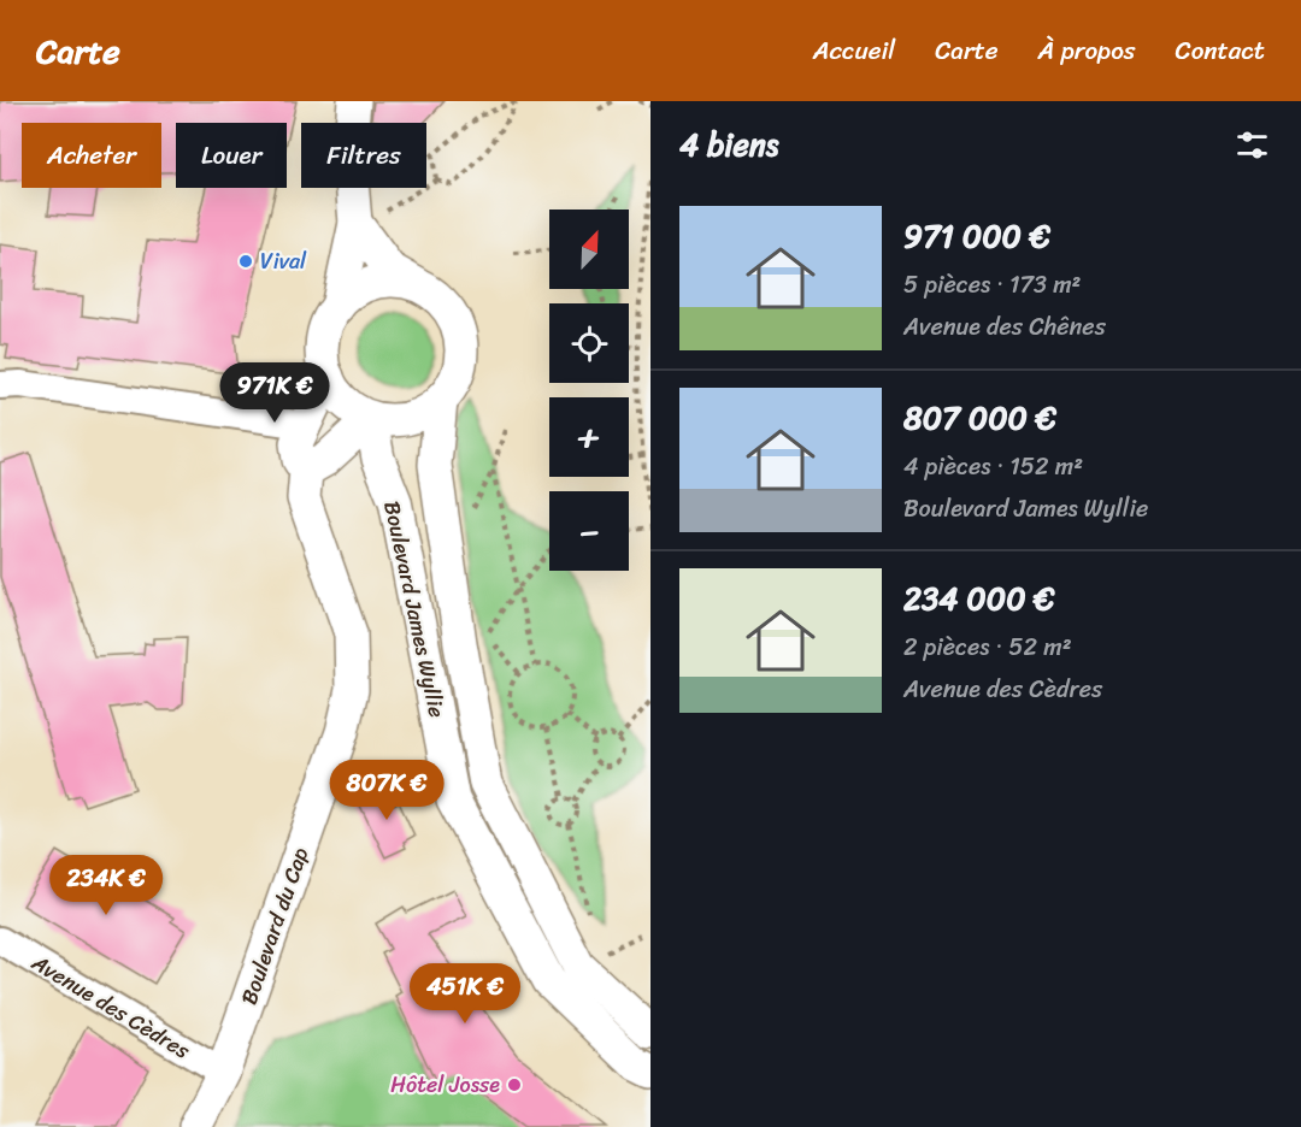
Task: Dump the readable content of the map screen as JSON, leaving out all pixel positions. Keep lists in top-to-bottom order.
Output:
{
  "streets": {
    "street": ["Boulevard James Wyllie", "Boulevard du Cap", "Avenue des Cèdres"]
  },
  "crossings": [
    ["Boulevard James Wyllie", "Boulevard du Cap"],
    ["Boulevard du Cap", "Avenue des Cèdres"]
  ],
  "places": ["Vival", "Hôtel Josse"],
  "north": "top right",
  "page": {
    "header": "Carte",
    "nav": [
      "Accueil",
      "Carte",
      "À propos",
      "Contact"
    ],
    "heading": "4 biens",
    "chip": ["Acheter", "Louer", "Filtres"],
    "list": [
      {
        "name": "971 000 €",
        "note": "5 pièces · 173 m² · Avenue des Chênes"
      },
      {
        "name": "807 000 €",
        "note": "4 pièces · 152 m² · Boulevard James Wyllie"
      },
      {
        "name": "234 000 €",
        "note": "2 pièces · 52 m² · Avenue des Cèdres"
      }
    ],
    "map_buttons": ["+", "−"],
    "price": [
      "971K €",
      "807K €",
      "234K €",
      "451K €"
    ]
  }
}
